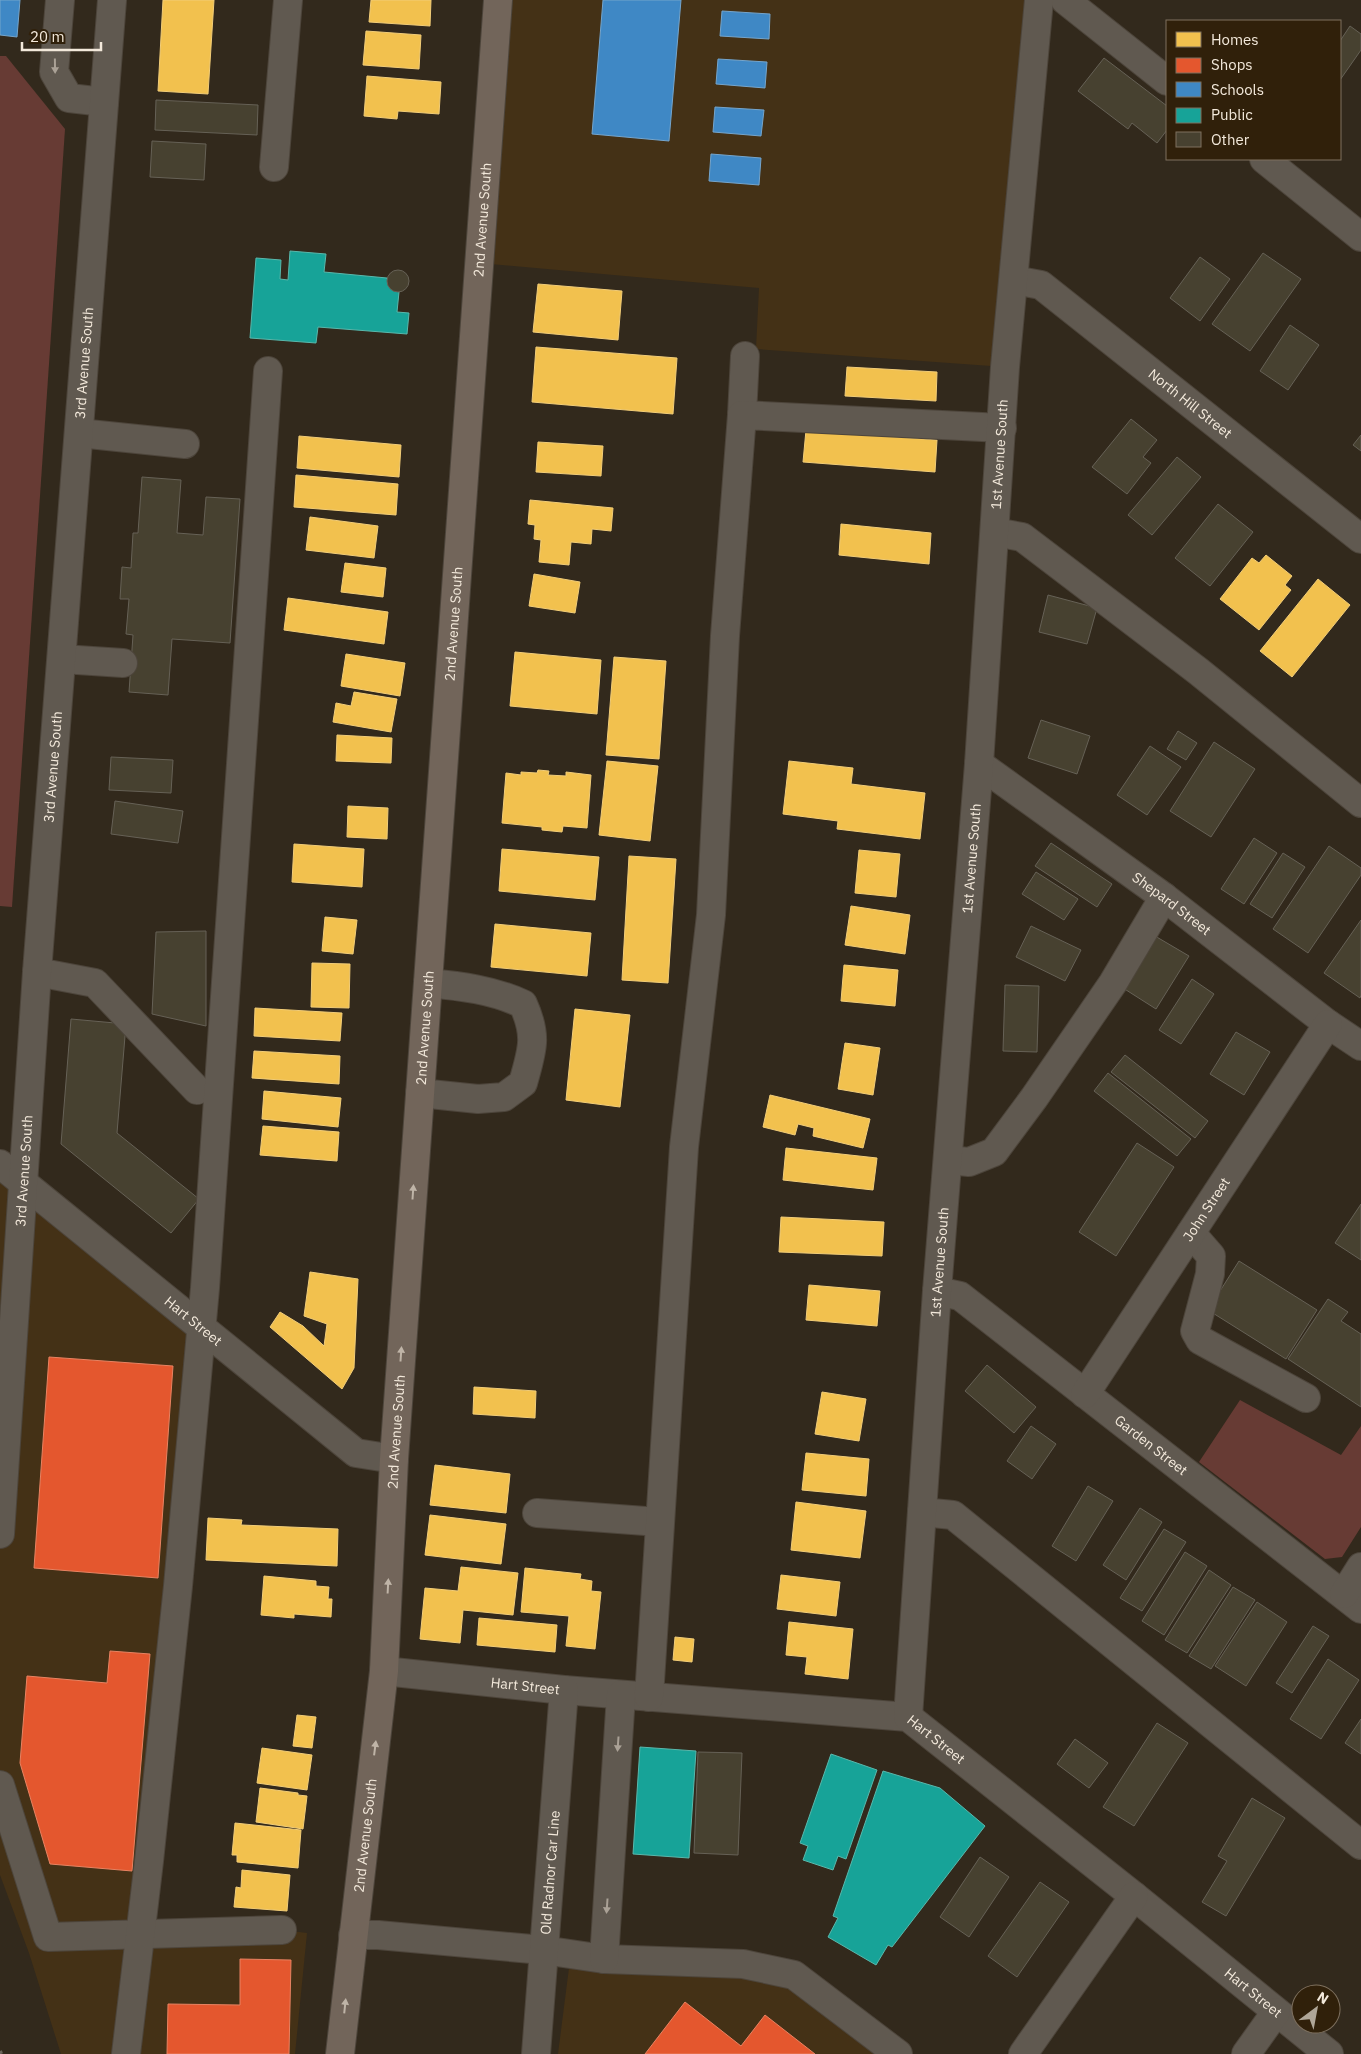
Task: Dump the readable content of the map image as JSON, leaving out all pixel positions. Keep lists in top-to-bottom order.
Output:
{
  "streets": {
    "main road": ["2nd Avenue South"],
    "street": [
      "3rd Avenue South",
      "North Hill Street",
      "1st Avenue South",
      "Shepard Street",
      "John Street",
      "Hart Street",
      "Garden Street",
      "Old Radnor Car Line"
    ]
  },
  "crossings": [
    ["2nd Avenue South", "Hart Street"],
    ["3rd Avenue South", "Hart Street"],
    ["North Hill Street", "1st Avenue South"],
    ["1st Avenue South", "Shepard Street"],
    ["1st Avenue South", "Hart Street"],
    ["1st Avenue South", "Garden Street"],
    ["Shepard Street", "John Street"],
    ["John Street", "Garden Street"],
    ["Hart Street", "Old Radnor Car Line"]
  ],
  "one_way": ["2nd Avenue South"],
  "legend": [
    "Homes",
    "Shops",
    "Schools",
    "Public",
    "Other"
  ],
  "scale_bar": "20 m",
  "north": "top right"
}
